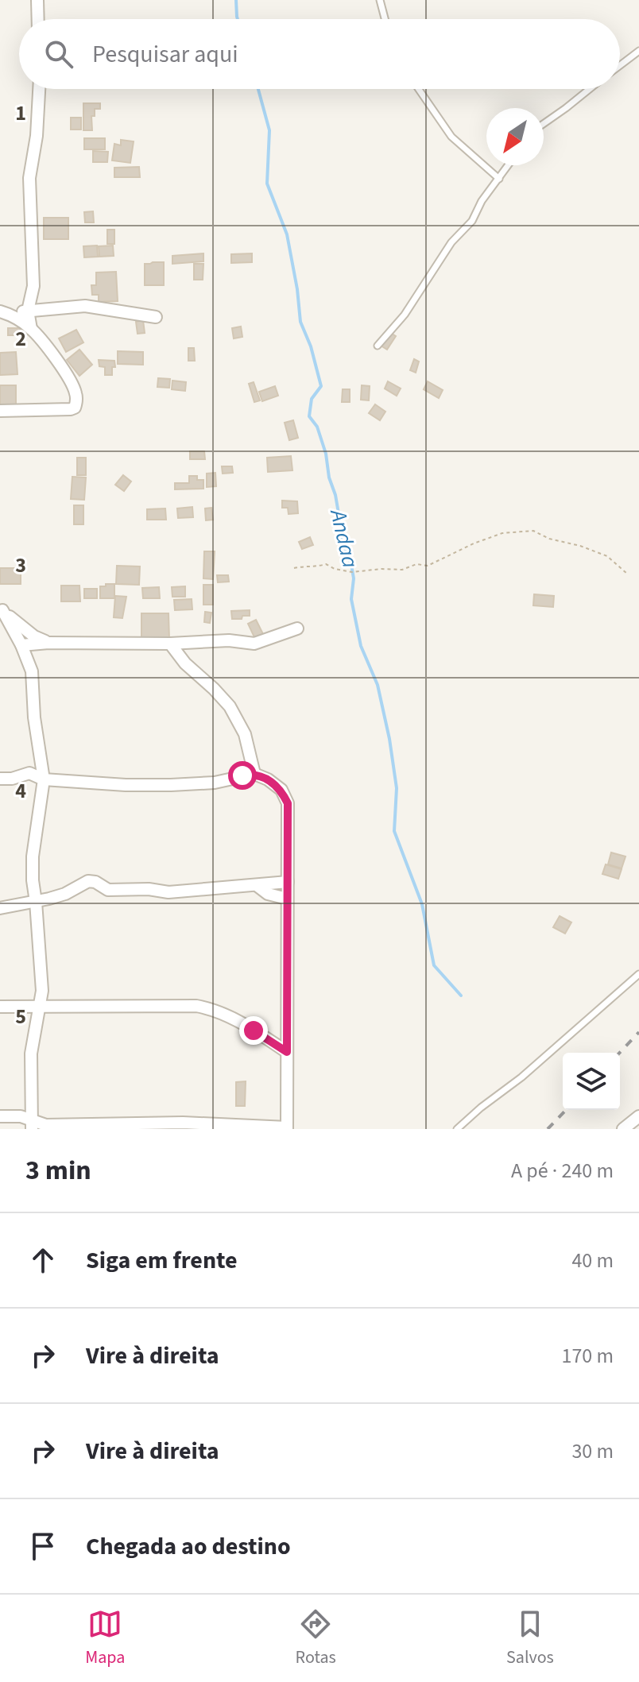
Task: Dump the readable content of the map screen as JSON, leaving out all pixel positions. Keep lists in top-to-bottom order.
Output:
{
  "water": ["Andaa"],
  "north": "bottom left",
  "page": {
    "search": "Pesquisar aqui",
    "heading": ["3 min", "A pé · 240 m"],
    "list": [
      ["Siga em frente", "40 m"],
      ["Vire à direita", "170 m"],
      ["Vire à direita", "30 m"],
      "Chegada ao destino"
    ],
    "nav": ["Mapa", "Rotas", "Salvos"]
  },
  "grid": {
    "rows": [
      "1",
      "2",
      "3",
      "4",
      "5"
    ]
  }
}
